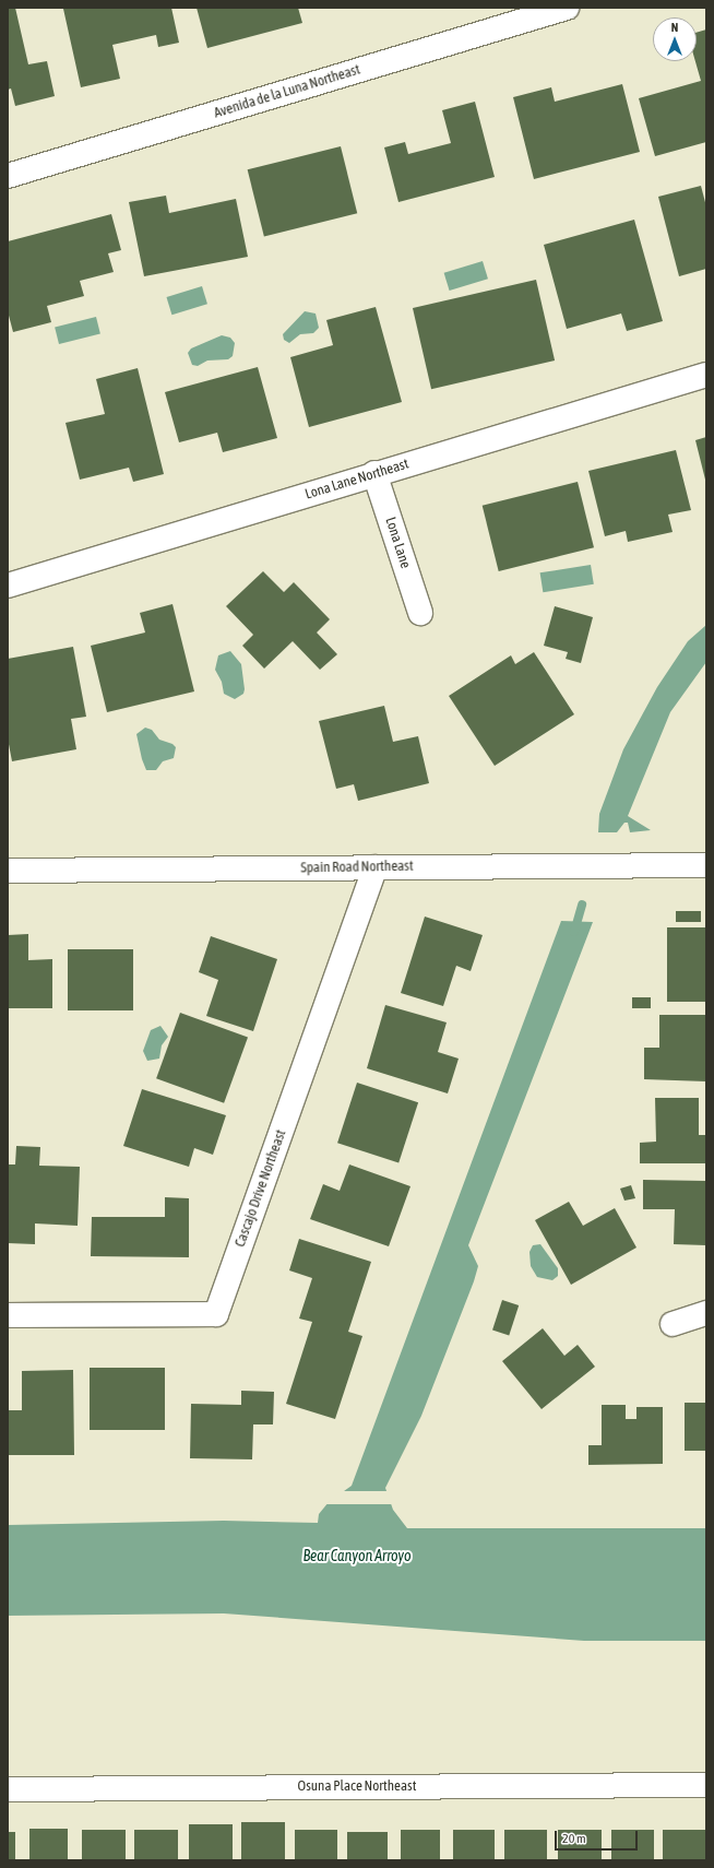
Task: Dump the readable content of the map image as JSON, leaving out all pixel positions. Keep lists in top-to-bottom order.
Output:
{
  "streets": {
    "street": [
      "Avenida de la Luna Northeast",
      "Lona Lane Northeast",
      "Lona Lane",
      "Spain Road Northeast",
      "Cascajo Drive Northeast",
      "Osuna Place Northeast"
    ]
  },
  "crossings": [
    ["Lona Lane Northeast", "Lona Lane"],
    ["Spain Road Northeast", "Cascajo Drive Northeast"]
  ],
  "water": ["Bear Canyon Arroyo"],
  "scale_bar": "20 m",
  "north": "top"
}
